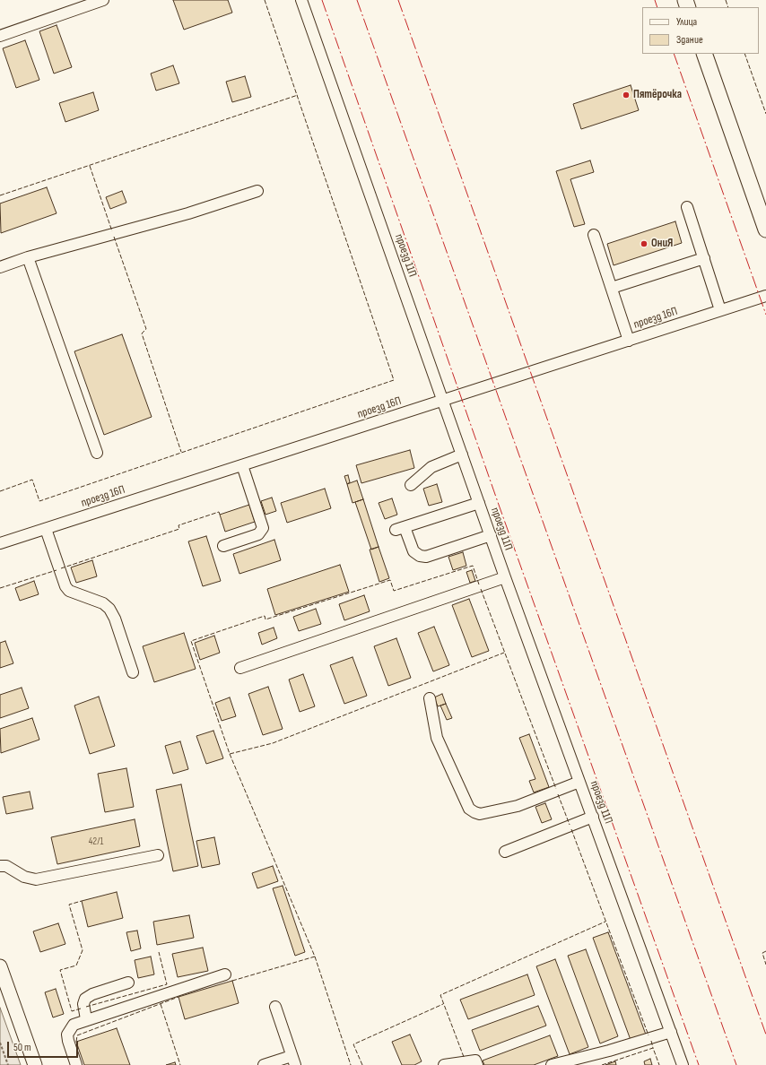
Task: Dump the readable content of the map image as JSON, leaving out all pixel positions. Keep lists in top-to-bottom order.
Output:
{
  "streets": {
    "street": ["проезд 11П", "проезд 16П"]
  },
  "crossings": [
    ["проезд 11П", "проезд 16П"]
  ],
  "places": ["Пятёрочка", "ОниЯ"],
  "house_numbers": ["42/1"],
  "legend": ["Улица", "Здание"],
  "scale_bar": "50 m"
}
